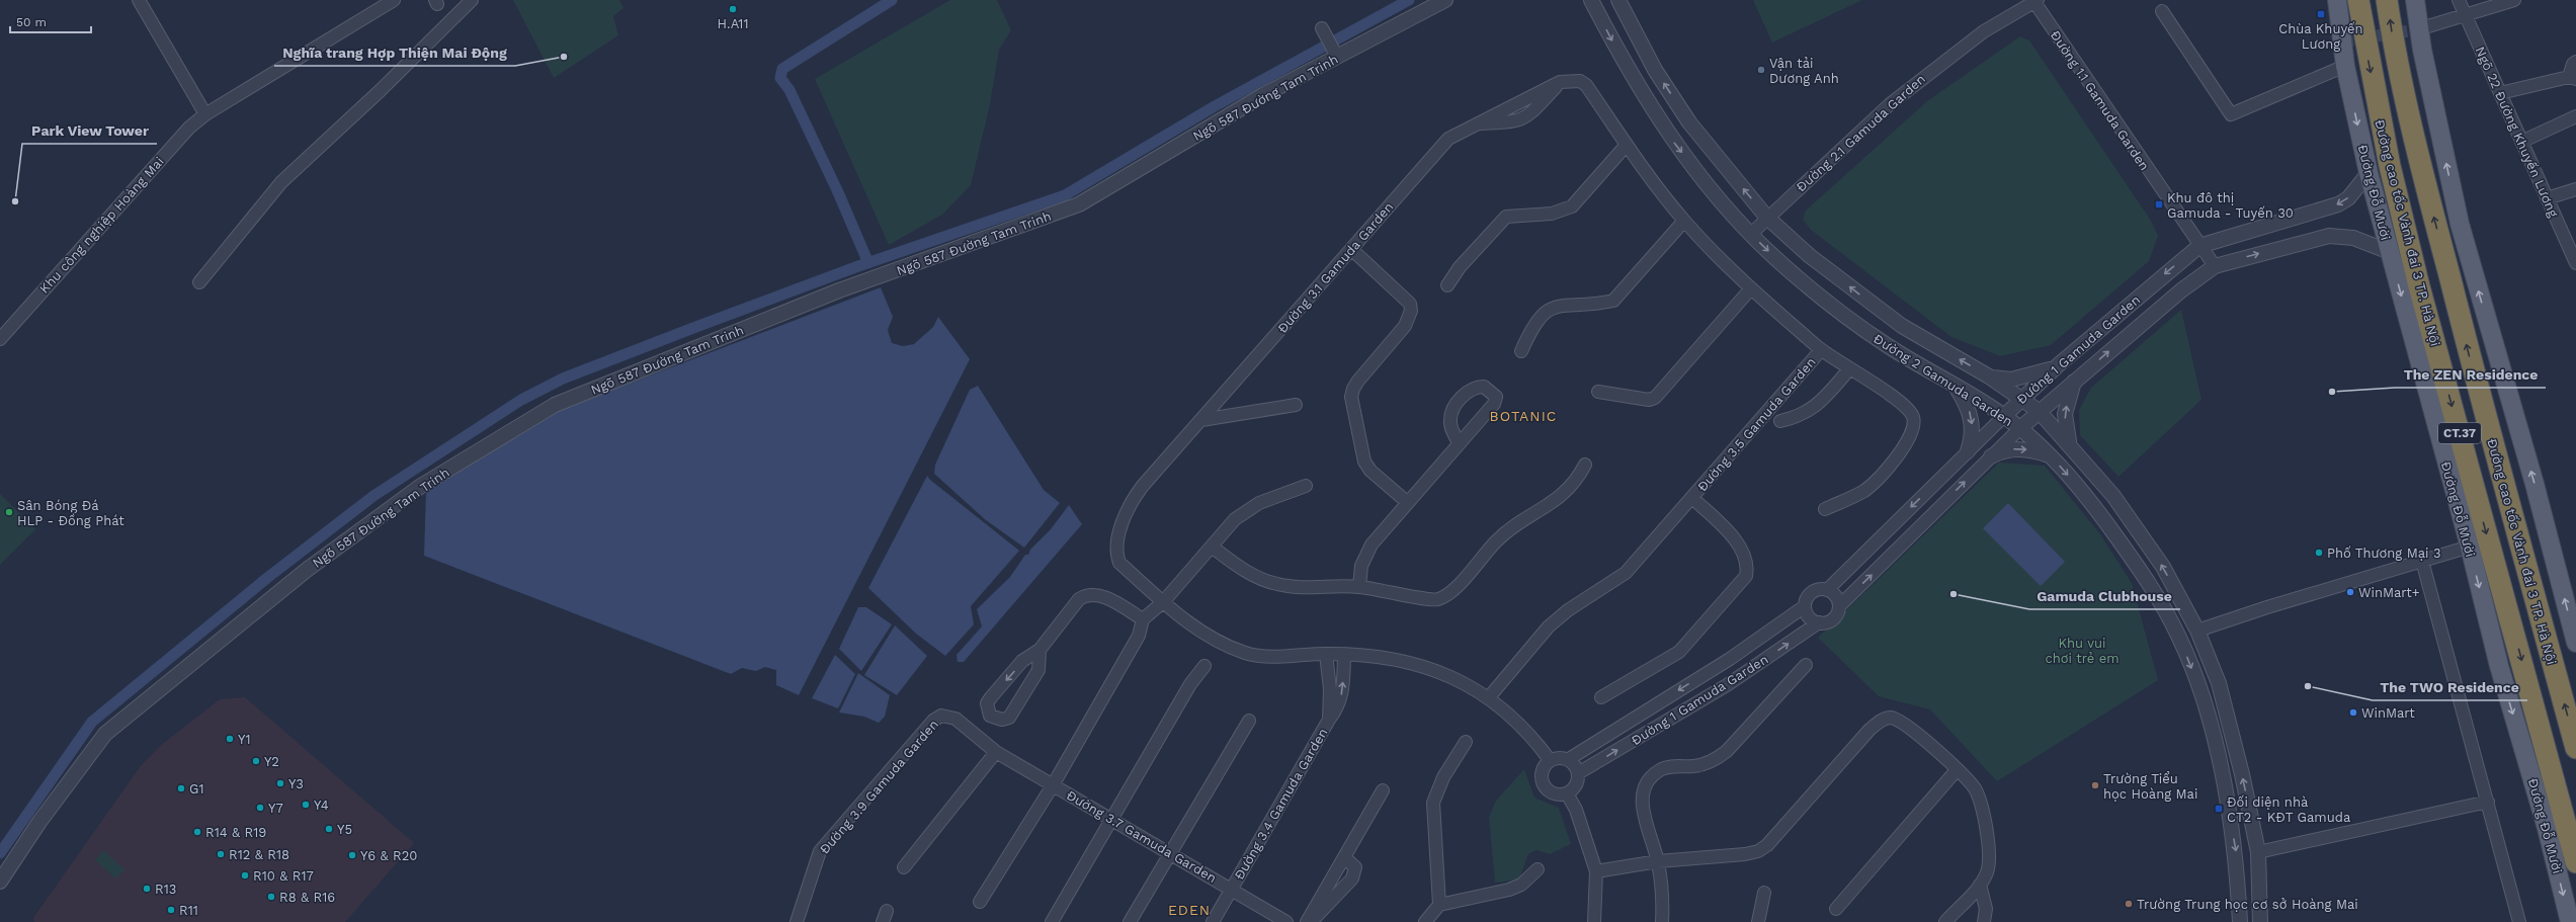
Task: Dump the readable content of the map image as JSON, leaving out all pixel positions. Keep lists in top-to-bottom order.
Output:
{
  "streets": {
    "highway": ["Đường cao tốc Vành đai 3 TP. Hà Nội", "CT.37"],
    "main road": ["Đường Đỗ Mười"],
    "street": [
      "Ngõ 587 Đường Tam Trinh",
      "Đường 1.1 Gamuda Garden",
      "Ngõ 22 Đường Khuyến Lương",
      "Đường 2.1 Gamuda Garden",
      "Khu công nghiệp Hoàng Mai",
      "Đường 3.1 Gamuda Garden",
      "Đường 1 Gamuda Garden",
      "Đường 2 Gamuda Garden",
      "Đường 3.5 Gamuda Garden",
      "Đường 3.9 Gamuda Garden",
      "Đường 3.4 Gamuda Garden",
      "Đường 3.7 Gamuda Garden"
    ]
  },
  "crossings": [
    ["Đường 1.1 Gamuda Garden", "Đường 2.1 Gamuda Garden"],
    ["Đường 1.1 Gamuda Garden", "Đường 1 Gamuda Garden"],
    ["Đường 2.1 Gamuda Garden", "Đường 2 Gamuda Garden"],
    ["Đường Đỗ Mười", "Đường 1 Gamuda Garden"],
    ["Đường 3.1 Gamuda Garden", "Đường 1 Gamuda Garden"],
    ["Đường 3.1 Gamuda Garden", "Đường 3.5 Gamuda Garden"],
    ["Đường 3.1 Gamuda Garden", "Đường 3.4 Gamuda Garden"],
    ["Đường 1 Gamuda Garden", "Đường 2 Gamuda Garden"],
    ["Đường 3.9 Gamuda Garden", "Đường 3.7 Gamuda Garden"],
    ["Đường 3.4 Gamuda Garden", "Đường 3.7 Gamuda Garden"]
  ],
  "districts": ["BOTANIC", "EDEN"],
  "parks": ["Khu vui chơi trẻ em"],
  "places": {
    "other": [
      "H.A11",
      "Nghĩa trang Hợp Thiện Mai Động",
      "Vận tải Dương Anh",
      "Park View Tower",
      "The ZEN Residence",
      "Sân Bóng Đá HLP - Đồng Phát",
      "Phố Thương Mại 3",
      "WinMart+",
      "Gamuda Clubhouse",
      "The TWO Residence",
      "WinMart",
      "Y1",
      "Y2",
      "Y3",
      "Trường Tiểu học Hoàng Mai",
      "G1",
      "Y4",
      "Y7",
      "Y5",
      "R14 & R19",
      "R12 & R18",
      "Y6 & R20",
      "R10 & R17",
      "R13",
      "R8 & R16",
      "Trường Trung học cơ sở Hoàng Mai",
      "R11"
    ],
    "transit": ["Chùa Khuyến Lương", "Khu đô thị Gamuda - Tuyến 30", "Đối diện nhà CT2 - KĐT Gamuda"]
  },
  "scale_bar": "50 m"
}
